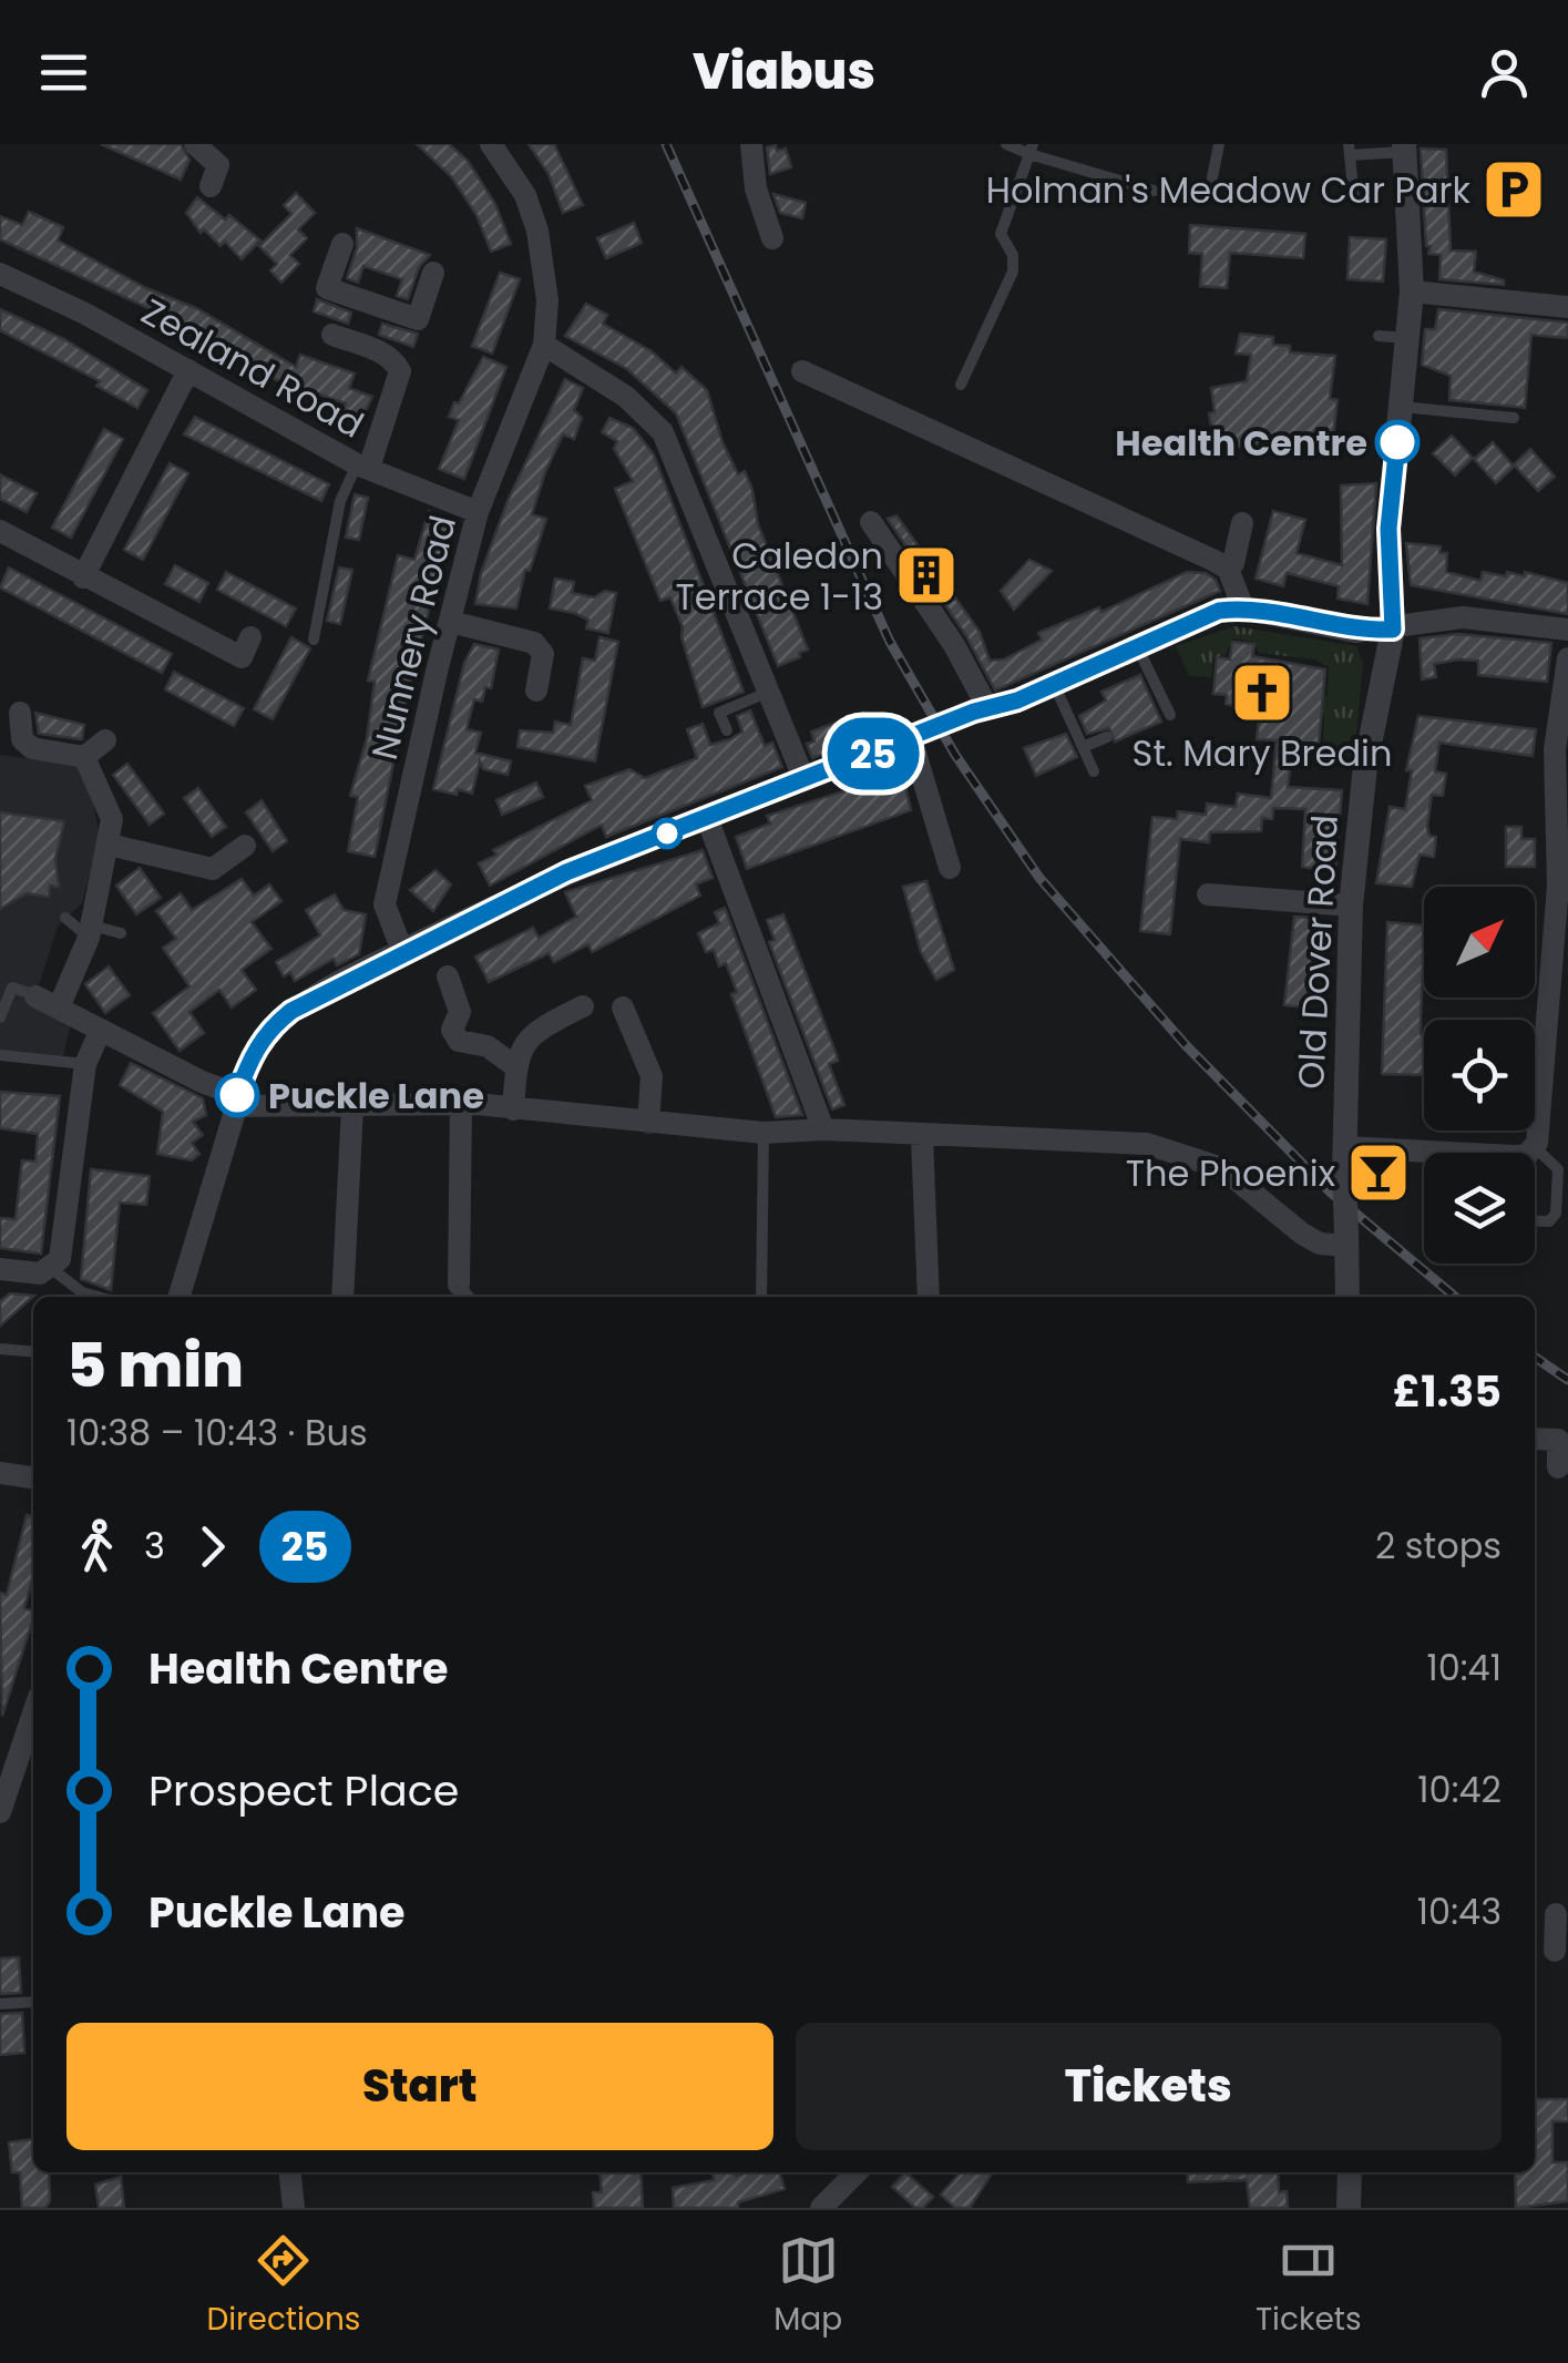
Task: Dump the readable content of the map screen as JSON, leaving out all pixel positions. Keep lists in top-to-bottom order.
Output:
{
  "streets": {
    "street": ["Zealand Road", "Nunnery Road", "Old Dover Road"]
  },
  "crossings": [
    ["Zealand Road", "Nunnery Road"]
  ],
  "places": {
    "parking": ["Holman's Meadow Car Park"],
    "other": ["Health Centre", "Puckle Lane"],
    "building": ["Caledon Terrace 1-13"],
    "church": ["St. Mary Bredin"],
    "bar": ["The Phoenix"]
  },
  "lines": ["bus line 25"],
  "north": "top right",
  "page": {
    "header": "Viabus",
    "on_map": "25",
    "heading": ["5 min", "10:38 – 10:43 · Bus", "£1.35"],
    "legs": ["3", "25", "2 stops"],
    "list": [
      {
        "name": "Health Centre",
        "value": "10:41"
      },
      {
        "name": "Prospect Place",
        "value": "10:42"
      },
      {
        "name": "Puckle Lane",
        "value": "10:43"
      }
    ],
    "buttons": ["Start", "Tickets"],
    "tabs": ["Directions", "Map", "Tickets"]
  }
}
